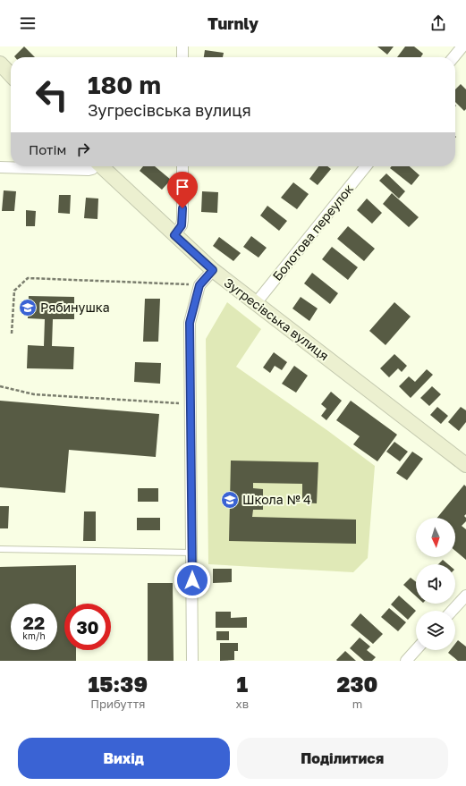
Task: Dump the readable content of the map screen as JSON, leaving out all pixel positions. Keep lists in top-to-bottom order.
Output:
{
  "streets": {
    "street": ["Болотова переулок", "Зугресівська вулиця"]
  },
  "crossings": [
    ["Болотова переулок", "Зугресівська вулиця"]
  ],
  "places": {
    "school or university": ["Рябинушка", "Школа № 4"]
  },
  "north": "bottom",
  "page": {
    "header": "Turnly",
    "turn": ["180 m", "Зугресівська вулиця"],
    "then": "Потім",
    "speed": "22 km/h",
    "limit": "30",
    "eta": [
      "15:39",
      "Прибуття",
      "1",
      "хв",
      "230",
      "m"
    ],
    "buttons": ["Вихід", "Поділитися"]
  }
}
